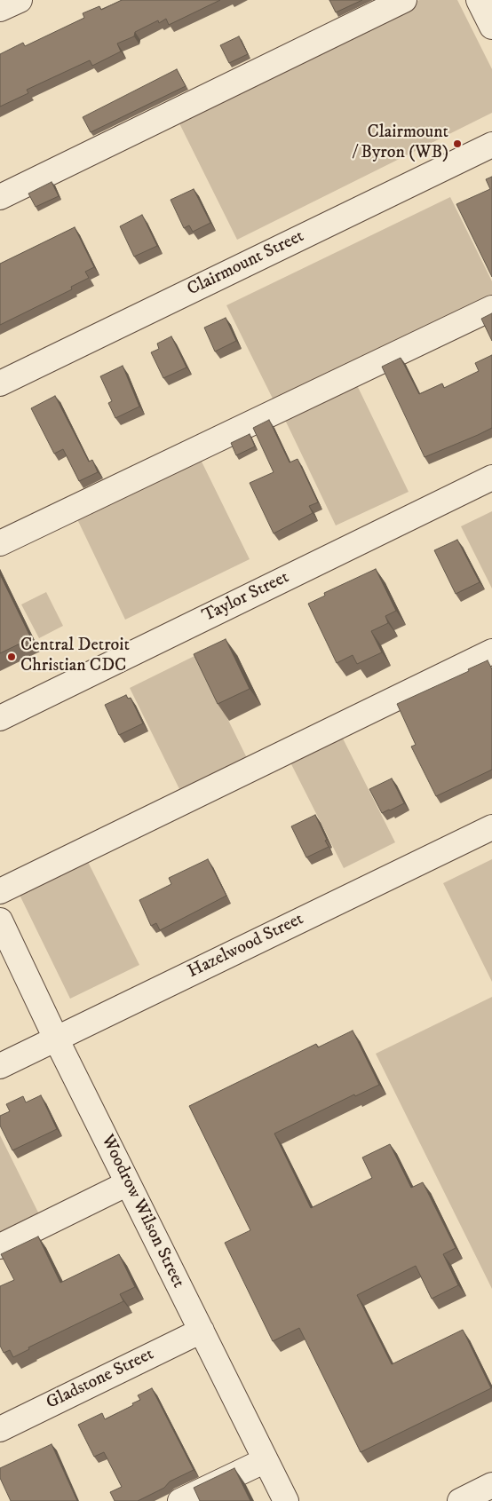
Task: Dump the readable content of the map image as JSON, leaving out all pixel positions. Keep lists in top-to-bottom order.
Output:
{
  "streets": {
    "street": [
      "Clairmount Street",
      "Taylor Street",
      "Hazelwood Street",
      "Woodrow Wilson Street",
      "Gladstone Street"
    ]
  },
  "crossings": [
    ["Hazelwood Street", "Woodrow Wilson Street"],
    ["Woodrow Wilson Street", "Gladstone Street"]
  ],
  "places": ["Clairmount / Byron (WB)", "Central Detroit Christian CDC"]
}
